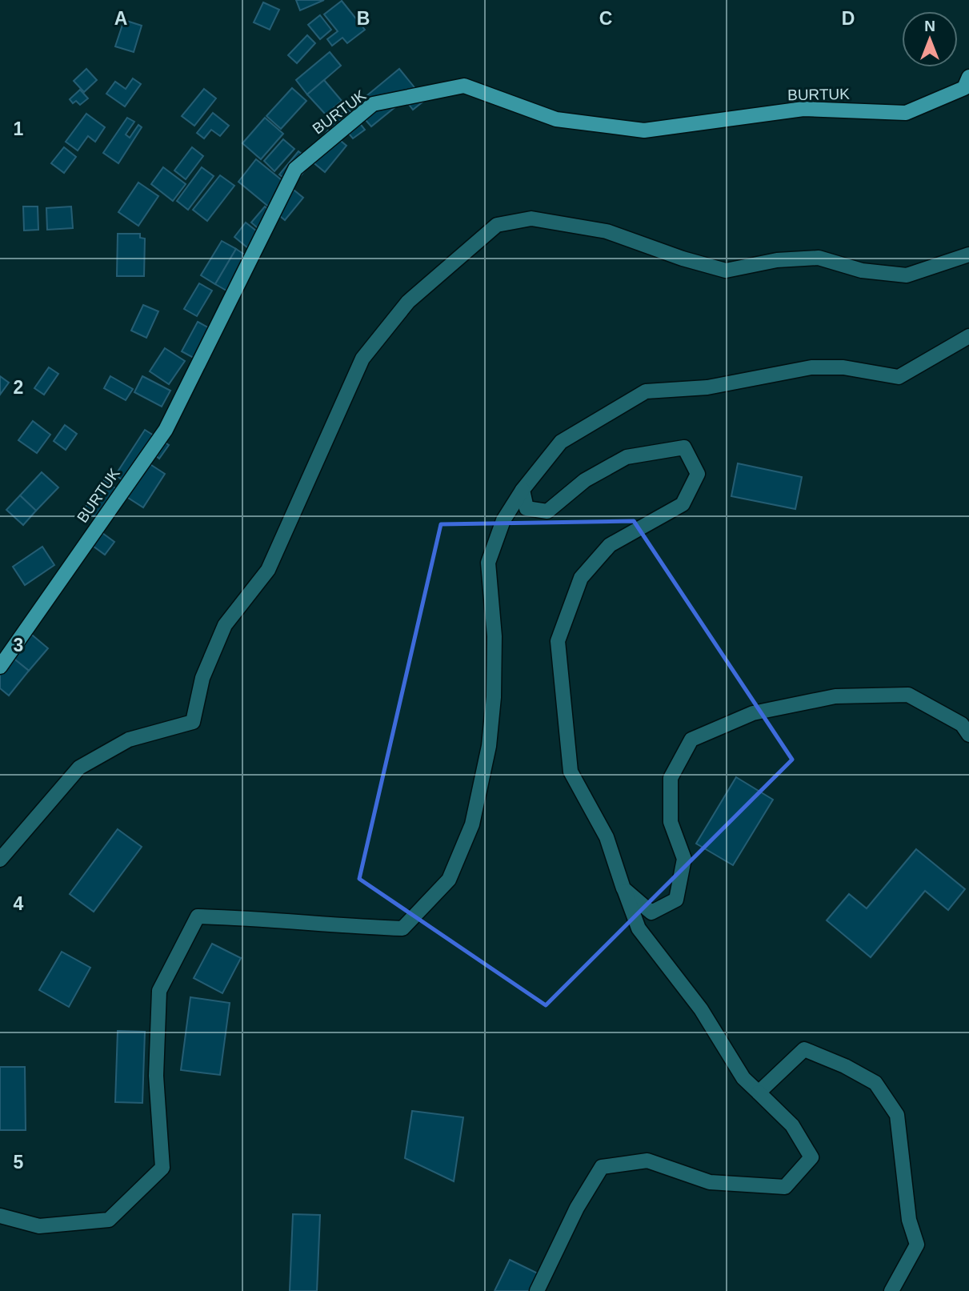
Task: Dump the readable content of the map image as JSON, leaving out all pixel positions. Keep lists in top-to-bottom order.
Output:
{
  "streets": {
    "main road": ["BURTUK"]
  },
  "north": "top",
  "grid": {
    "columns": [
      "A",
      "B",
      "C",
      "D"
    ],
    "rows": [
      "1",
      "2",
      "3",
      "4",
      "5"
    ]
  }
}
